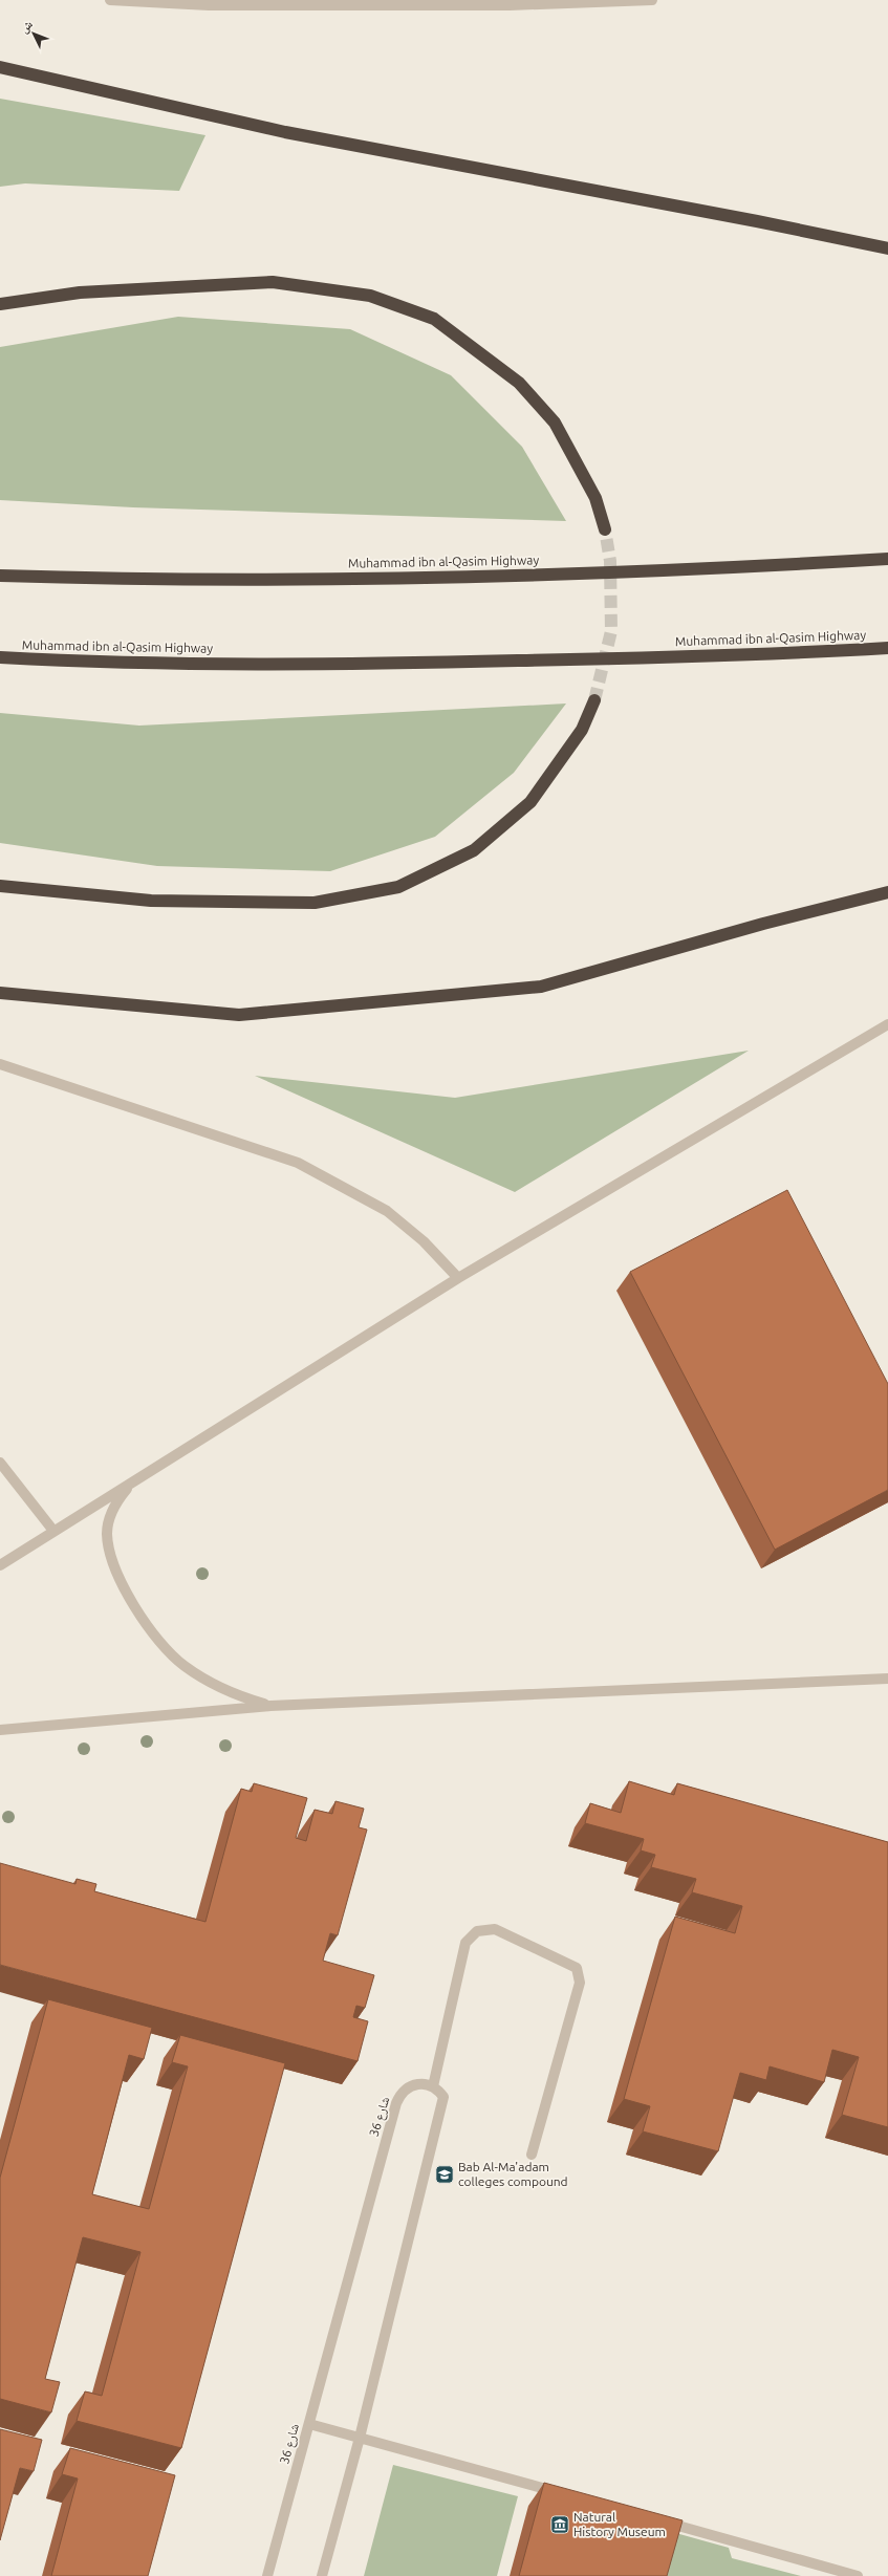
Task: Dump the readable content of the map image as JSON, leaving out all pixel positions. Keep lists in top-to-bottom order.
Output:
{
  "streets": {
    "highway": ["Muhammad ibn al-Qasim Highway"],
    "street": ["شارع 36"]
  },
  "places": {
    "school or university": ["Bab Al-Ma'adam colleges compound"],
    "museum": ["Natural History Museum"]
  },
  "north": "top left"
}
